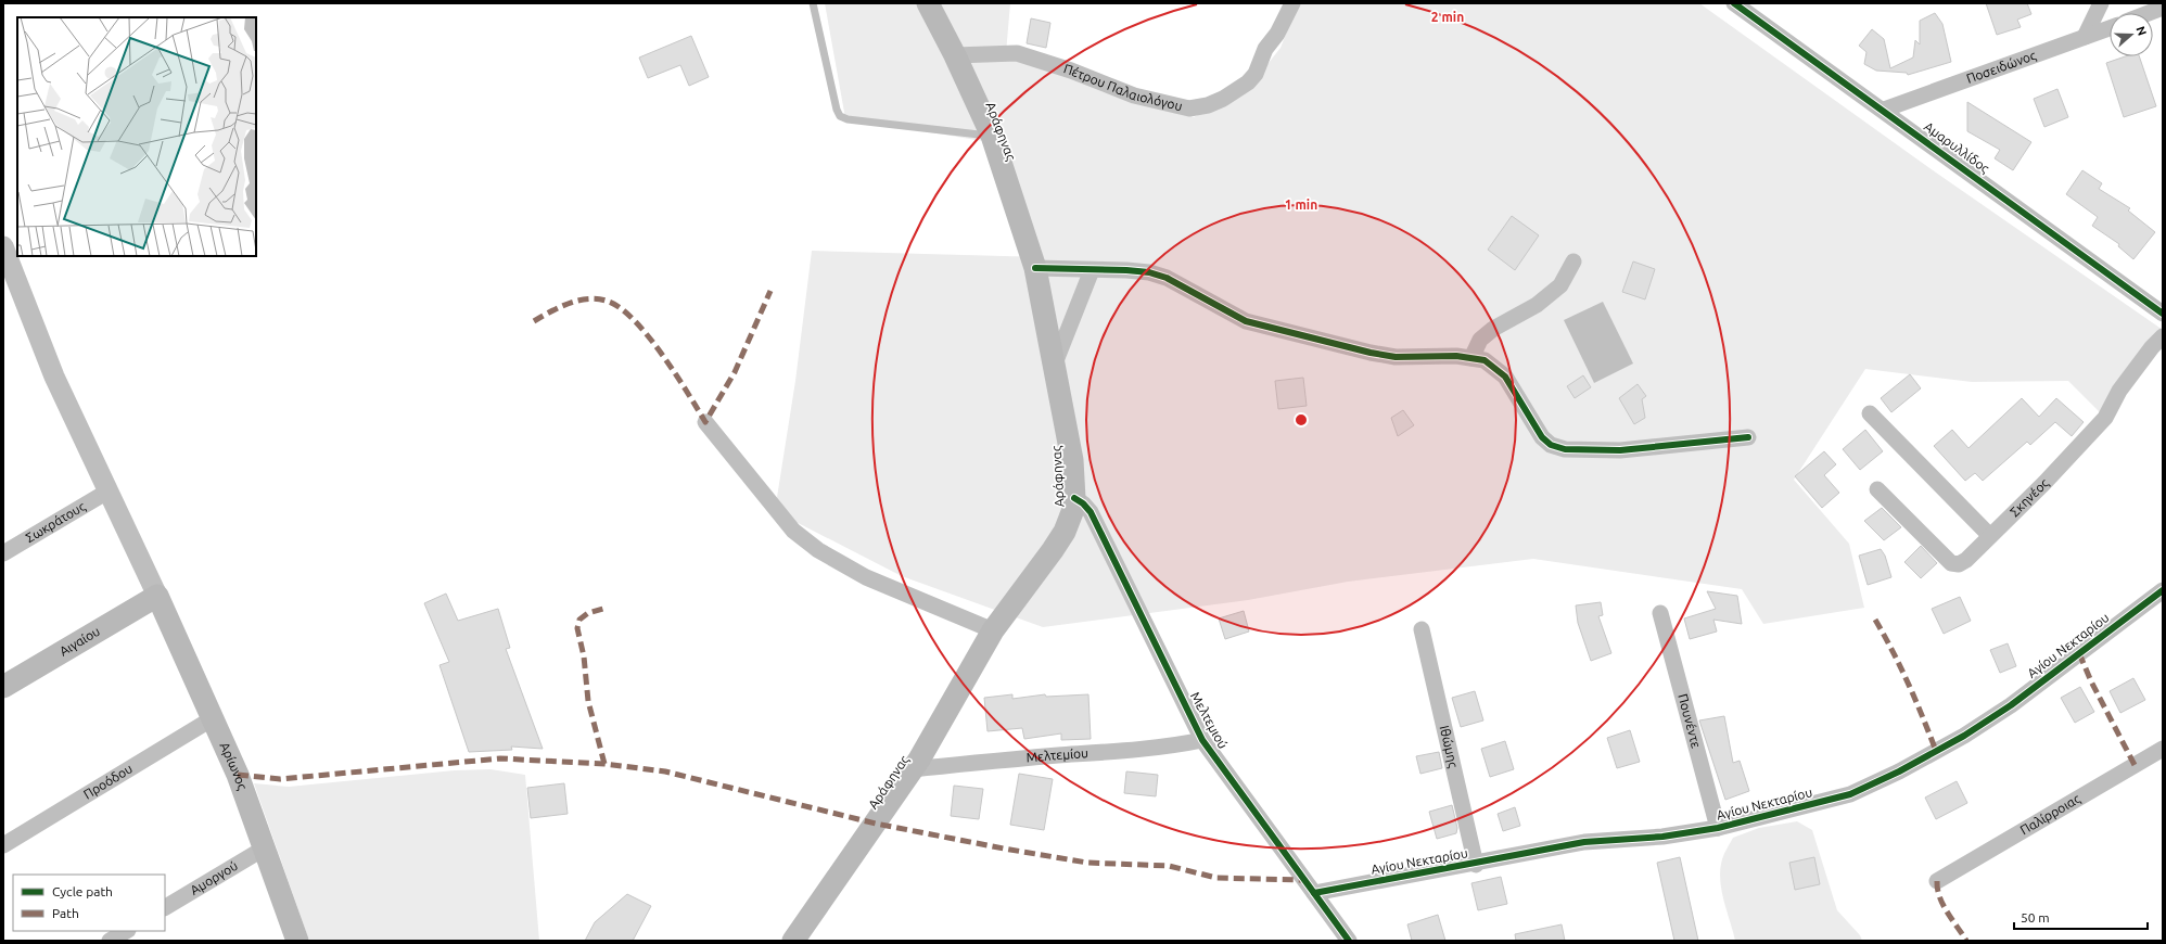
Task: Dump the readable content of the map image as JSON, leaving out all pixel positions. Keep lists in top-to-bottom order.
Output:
{
  "streets": {
    "main road": ["Αράφηνας", "Αιγαίου", "Αρίωνος"],
    "street": [
      "Ποσειδώνος",
      "Πέτρου Παλαιολόγου",
      "Αμαρυλλίδος",
      "Σκηνέος",
      "Σωκράτους",
      "Αγίου Νεκταρίου",
      "Μελτεμιού",
      "Πουνέντε",
      "Ιθώμης",
      "Μελτεμίου",
      "Προόδου",
      "Παλίρροιας",
      "Αμοργού"
    ]
  },
  "crossings": [
    ["Ποσειδώνος", "Αμαρυλλίδος"],
    ["Πέτρου Παλαιολόγου", "Αράφηνας"],
    ["Αράφηνας", "Μελτεμιού"],
    ["Αράφηνας", "Μελτεμίου"],
    ["Αιγαίου", "Αρίωνος"],
    ["Αγίου Νεκταρίου", "Μελτεμιού"],
    ["Αγίου Νεκταρίου", "Πουνέντε"],
    ["Αγίου Νεκταρίου", "Ιθώμης"],
    ["Μελτεμιού", "Μελτεμίου"],
    ["Αρίωνος", "Προόδου"],
    ["Αρίωνος", "Αμοργού"]
  ],
  "legend": ["Cycle path", "Path"],
  "scale_bar": "50 m",
  "north": "right",
  "rings": ["2 min", "1 min"]
}
